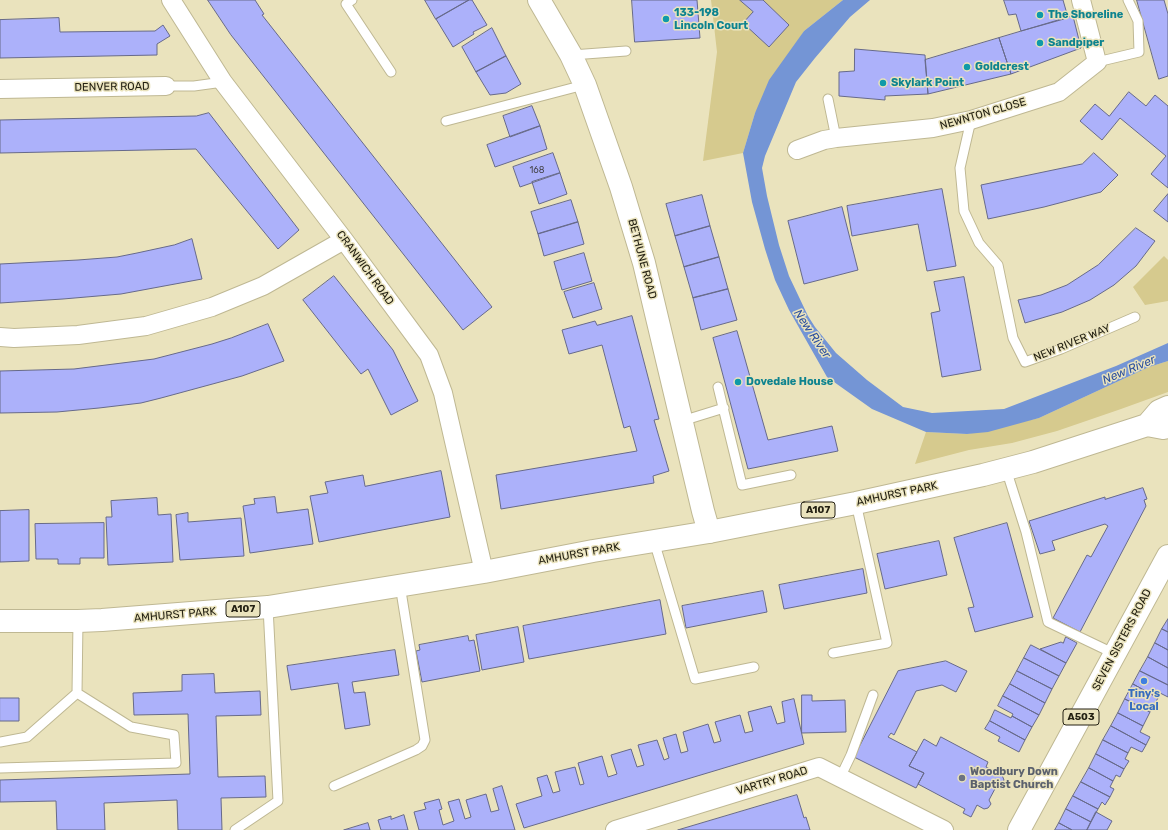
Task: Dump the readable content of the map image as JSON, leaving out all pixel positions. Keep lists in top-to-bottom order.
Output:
{
  "streets": {
    "main road": [
      "BETHUNE ROAD",
      "AMHURST PARK",
      "A107",
      "SEVEN SISTERS ROAD",
      "A503"
    ],
    "street": [
      "DENVER ROAD",
      "NEWNTON CLOSE",
      "CRANWICH ROAD",
      "VARTRY ROAD"
    ],
    "lane": ["NEW RIVER WAY"]
  },
  "crossings": [
    ["DENVER ROAD", "CRANWICH ROAD"],
    ["NEWNTON CLOSE", "NEW RIVER WAY"],
    ["BETHUNE ROAD", "AMHURST PARK"],
    ["CRANWICH ROAD", "AMHURST PARK"]
  ],
  "water": ["New River"],
  "places": [
    "The Shoreline",
    "133-198 Lincoln Court",
    "Sandpiper",
    "Goldcrest",
    "Skylark Point",
    "Dovedale House",
    "Tiny's Local",
    "Woodbury Down Baptist Church"
  ],
  "house_numbers": ["168"]
}
